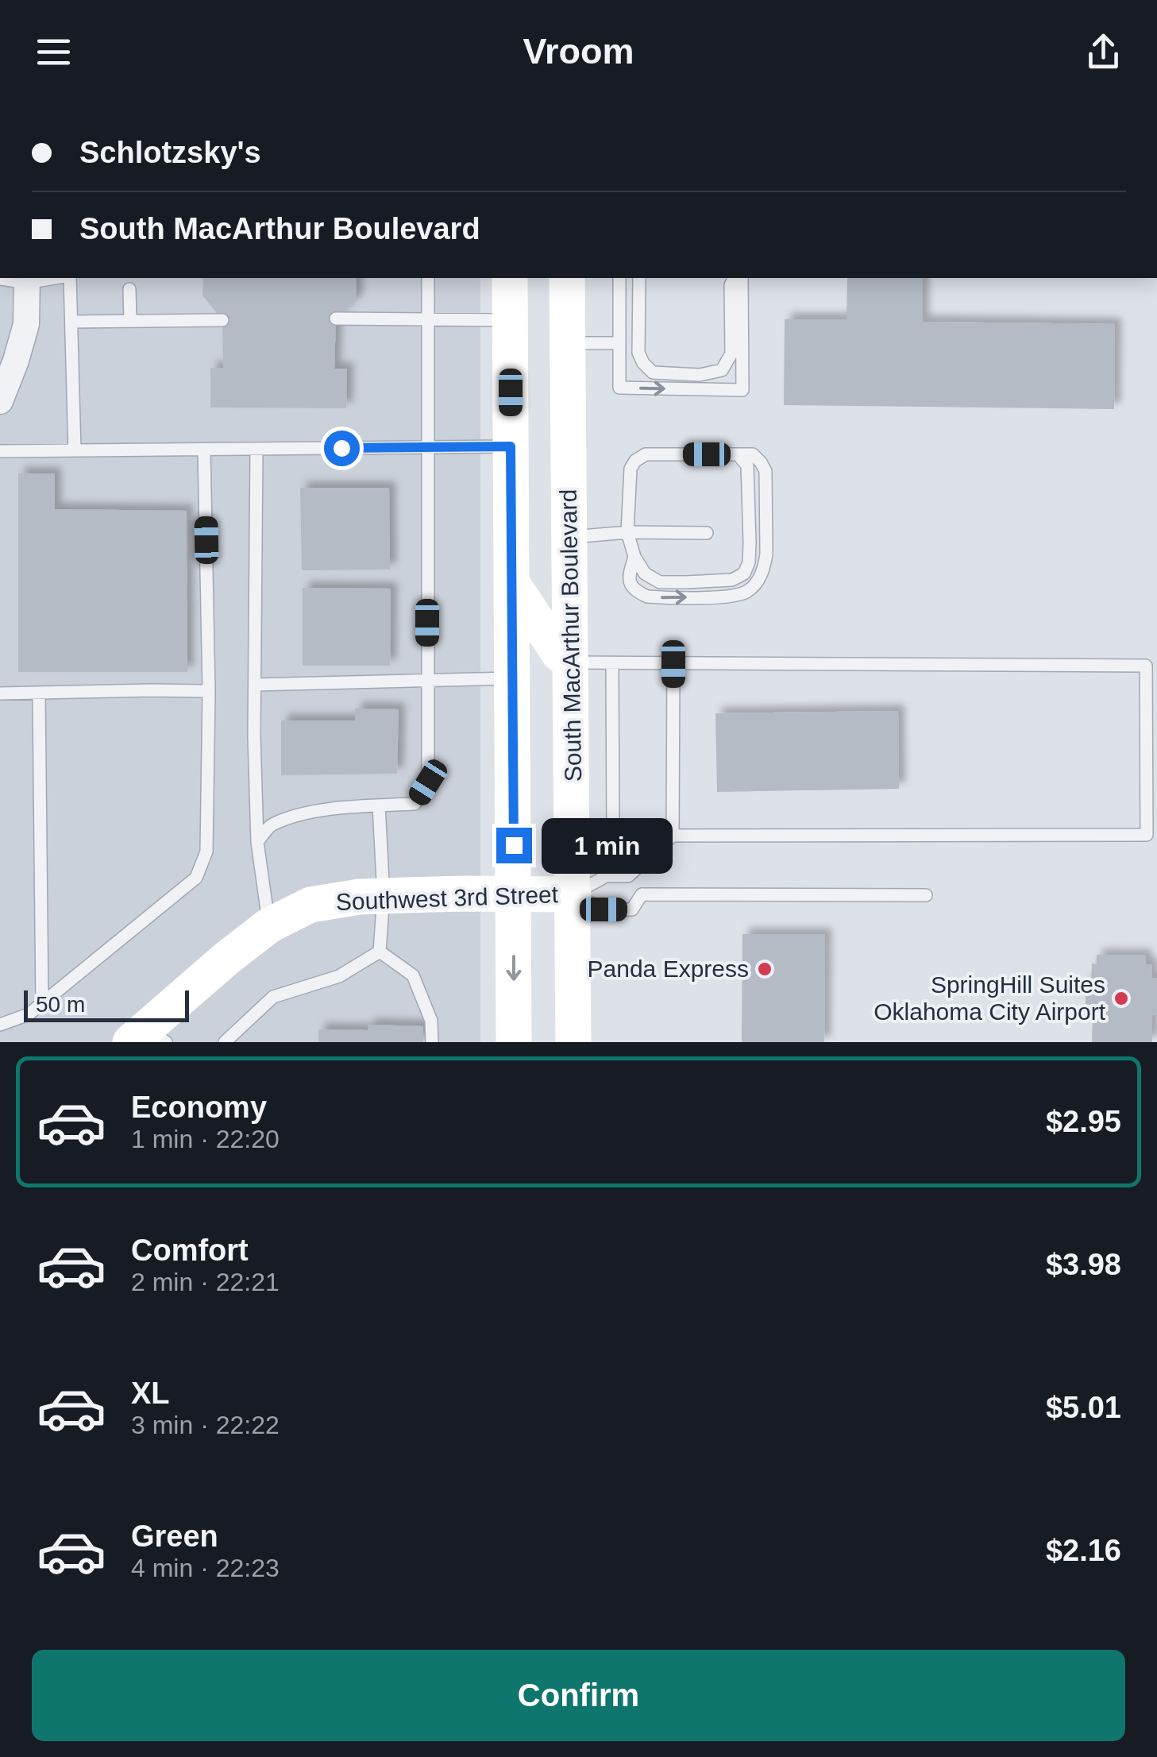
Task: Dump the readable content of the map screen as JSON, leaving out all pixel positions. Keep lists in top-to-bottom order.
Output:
{
  "streets": {
    "main road": ["South MacArthur Boulevard", "Southwest 3rd Street"]
  },
  "crossings": [
    ["South MacArthur Boulevard", "Southwest 3rd Street"]
  ],
  "places": ["Panda Express", "SpringHill Suites Oklahoma City Airport"],
  "scale_bar": "50 m",
  "page": {
    "header": "Vroom",
    "banner": ["Schlotzsky's", "South MacArthur Boulevard"],
    "bubble": "1 min",
    "scale": "50 m",
    "list": [
      {
        "name": "Economy",
        "note": "1 min · 22:20",
        "value": "$2.95"
      },
      {
        "name": "Comfort",
        "note": "2 min · 22:21",
        "value": "$3.98"
      },
      {
        "name": "XL",
        "note": "3 min · 22:22",
        "value": "$5.01"
      },
      {
        "name": "Green",
        "note": "4 min · 22:23",
        "value": "$2.16"
      }
    ],
    "buttons": "Confirm"
  }
}
